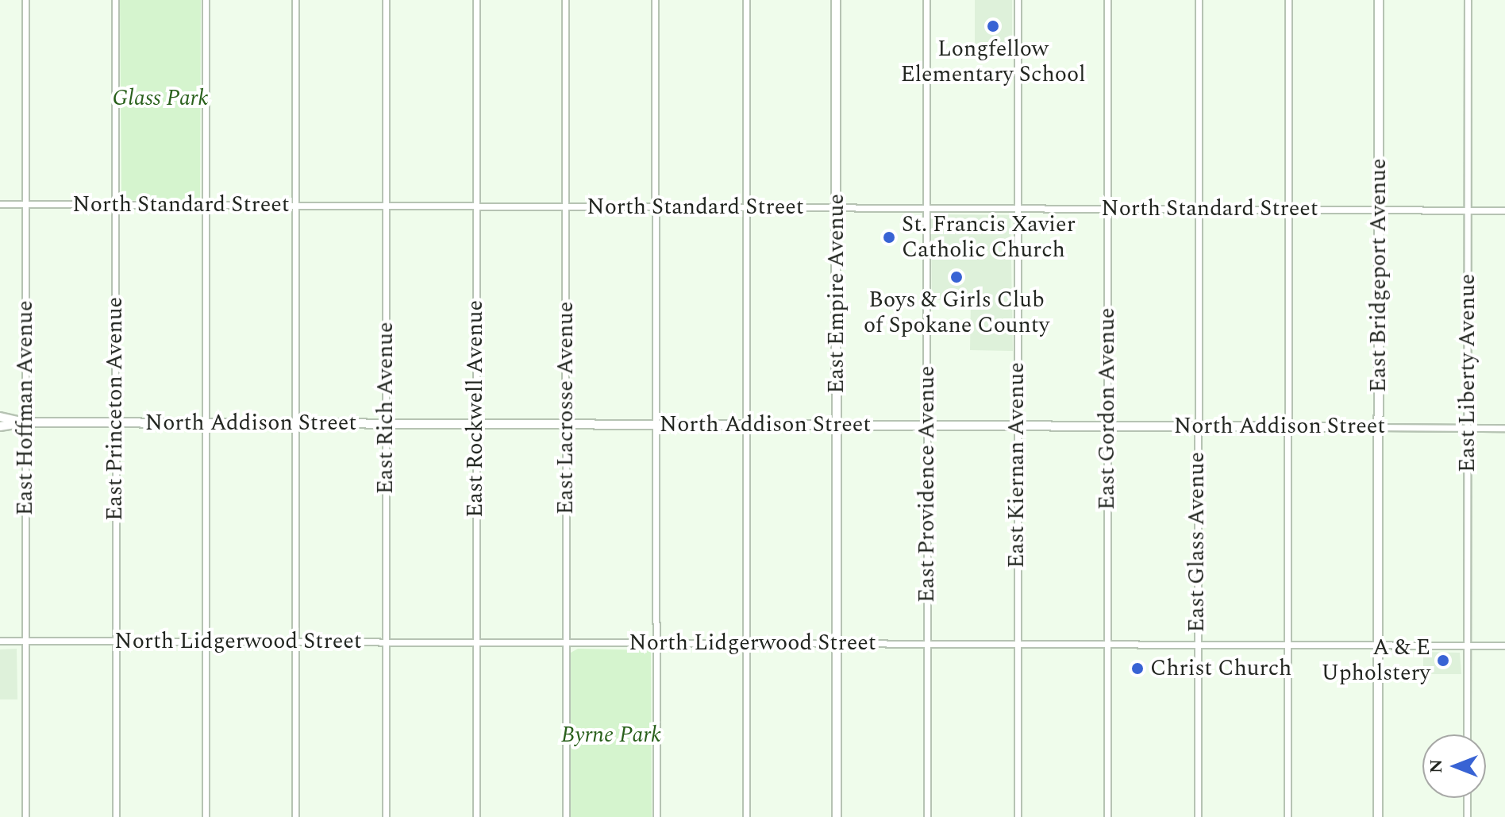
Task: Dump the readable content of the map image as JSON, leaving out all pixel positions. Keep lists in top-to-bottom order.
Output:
{
  "streets": {
    "street": [
      "North Standard Street",
      "East Bridgeport Avenue",
      "East Empire Avenue",
      "East Liberty Avenue",
      "East Hoffman Avenue",
      "East Rich Avenue",
      "East Lacrosse Avenue",
      "East Princeton Avenue",
      "East Rockwell Avenue",
      "East Gordon Avenue",
      "North Addison Street",
      "East Kiernan Avenue",
      "East Providence Avenue",
      "East Glass Avenue",
      "North Lidgerwood Street"
    ]
  },
  "crossings": [
    ["North Standard Street", "East Bridgeport Avenue"],
    ["North Standard Street", "East Empire Avenue"],
    ["North Standard Street", "East Liberty Avenue"],
    ["North Standard Street", "East Hoffman Avenue"],
    ["North Standard Street", "East Rich Avenue"],
    ["North Standard Street", "East Lacrosse Avenue"],
    ["North Standard Street", "East Princeton Avenue"],
    ["North Standard Street", "East Rockwell Avenue"],
    ["North Standard Street", "East Gordon Avenue"],
    ["North Standard Street", "East Kiernan Avenue"],
    ["North Standard Street", "East Providence Avenue"],
    ["North Standard Street", "East Glass Avenue"],
    ["East Bridgeport Avenue", "North Addison Street"],
    ["East Bridgeport Avenue", "North Lidgerwood Street"],
    ["East Empire Avenue", "North Addison Street"],
    ["East Empire Avenue", "North Lidgerwood Street"],
    ["East Liberty Avenue", "North Addison Street"],
    ["East Liberty Avenue", "North Lidgerwood Street"],
    ["East Hoffman Avenue", "North Addison Street"],
    ["East Hoffman Avenue", "North Lidgerwood Street"],
    ["East Rich Avenue", "North Addison Street"],
    ["East Rich Avenue", "North Lidgerwood Street"],
    ["East Lacrosse Avenue", "North Addison Street"],
    ["East Lacrosse Avenue", "North Lidgerwood Street"],
    ["East Princeton Avenue", "North Addison Street"],
    ["East Princeton Avenue", "North Lidgerwood Street"],
    ["East Rockwell Avenue", "North Addison Street"],
    ["East Rockwell Avenue", "North Lidgerwood Street"],
    ["East Gordon Avenue", "North Addison Street"],
    ["East Gordon Avenue", "North Lidgerwood Street"],
    ["North Addison Street", "East Kiernan Avenue"],
    ["North Addison Street", "East Providence Avenue"],
    ["North Addison Street", "East Glass Avenue"],
    ["East Kiernan Avenue", "North Lidgerwood Street"],
    ["East Providence Avenue", "North Lidgerwood Street"],
    ["East Glass Avenue", "North Lidgerwood Street"]
  ],
  "parks": ["Glass Park", "Byrne Park"],
  "places": [
    "Longfellow Elementary School",
    "St. Francis Xavier Catholic Church",
    "Boys & Girls Club of Spokane County",
    "A & E Upholstery",
    "Christ Church"
  ],
  "north": "left"
}
